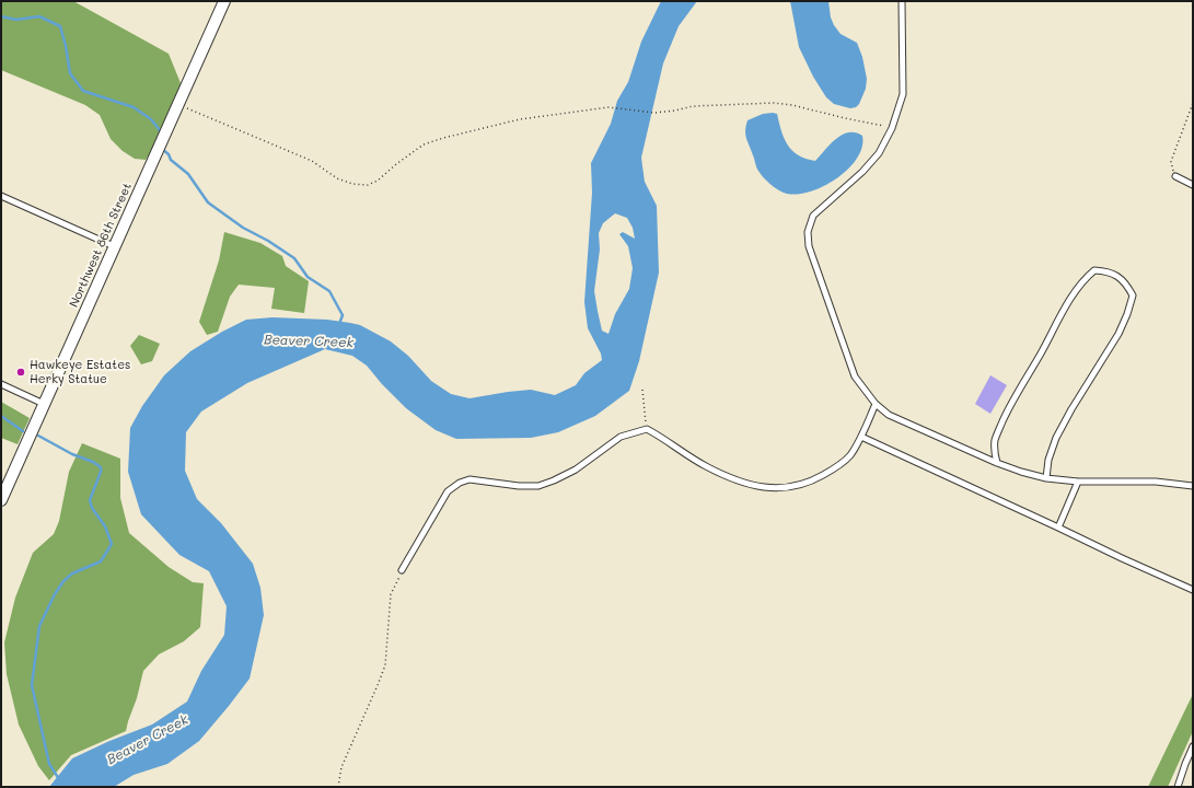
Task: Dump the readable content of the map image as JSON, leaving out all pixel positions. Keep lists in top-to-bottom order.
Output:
{
  "streets": {
    "street": ["Northwest 86th Street"]
  },
  "water": ["Beaver Creek"],
  "places": ["Hawkeye Estates Herky Statue"]
}
